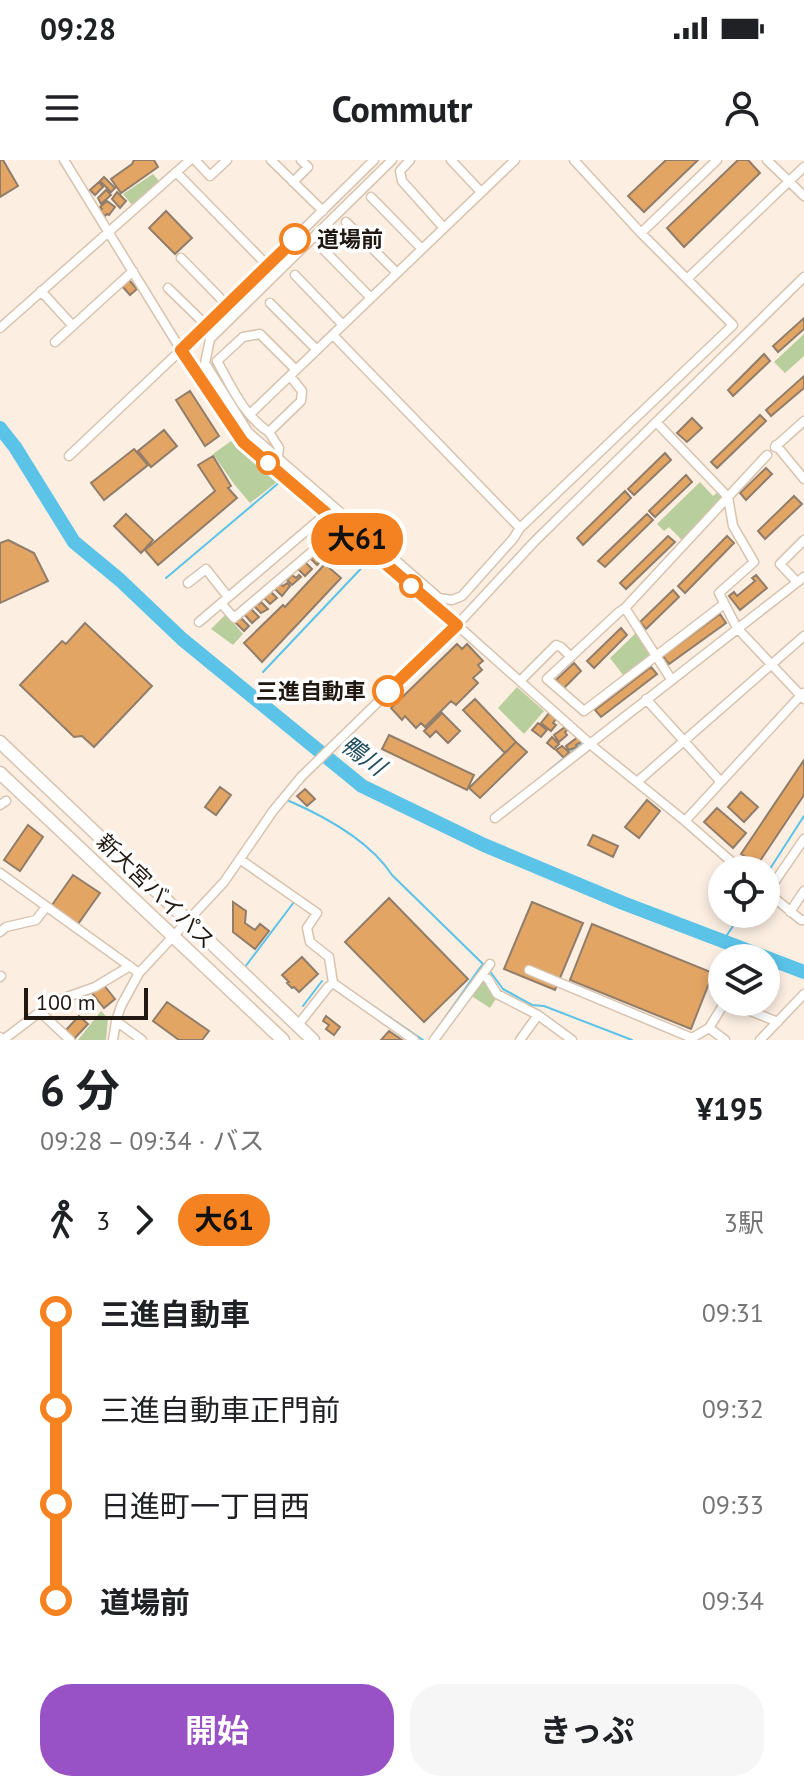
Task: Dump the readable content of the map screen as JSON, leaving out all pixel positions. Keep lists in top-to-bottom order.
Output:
{
  "streets": {
    "highway": ["新大宮バイパス"]
  },
  "water": ["鴨川"],
  "places": ["道場前", "三進自動車"],
  "lines": ["bus line 大61"],
  "scale_bar": "100 m",
  "page": {
    "status": "09:28",
    "header": "Commutr",
    "on_map": "大61",
    "scale": "100 m",
    "heading": ["6 分", "09:28 – 09:34 · バス", "¥195"],
    "legs": ["3", "大61", "3駅"],
    "list": [
      {
        "name": "三進自動車",
        "value": "09:31"
      },
      {
        "name": "三進自動車正門前",
        "value": "09:32"
      },
      {
        "name": "日進町一丁目西",
        "value": "09:33"
      },
      {
        "name": "道場前",
        "value": "09:34"
      }
    ],
    "buttons": ["開始", "きっぷ"]
  }
}
